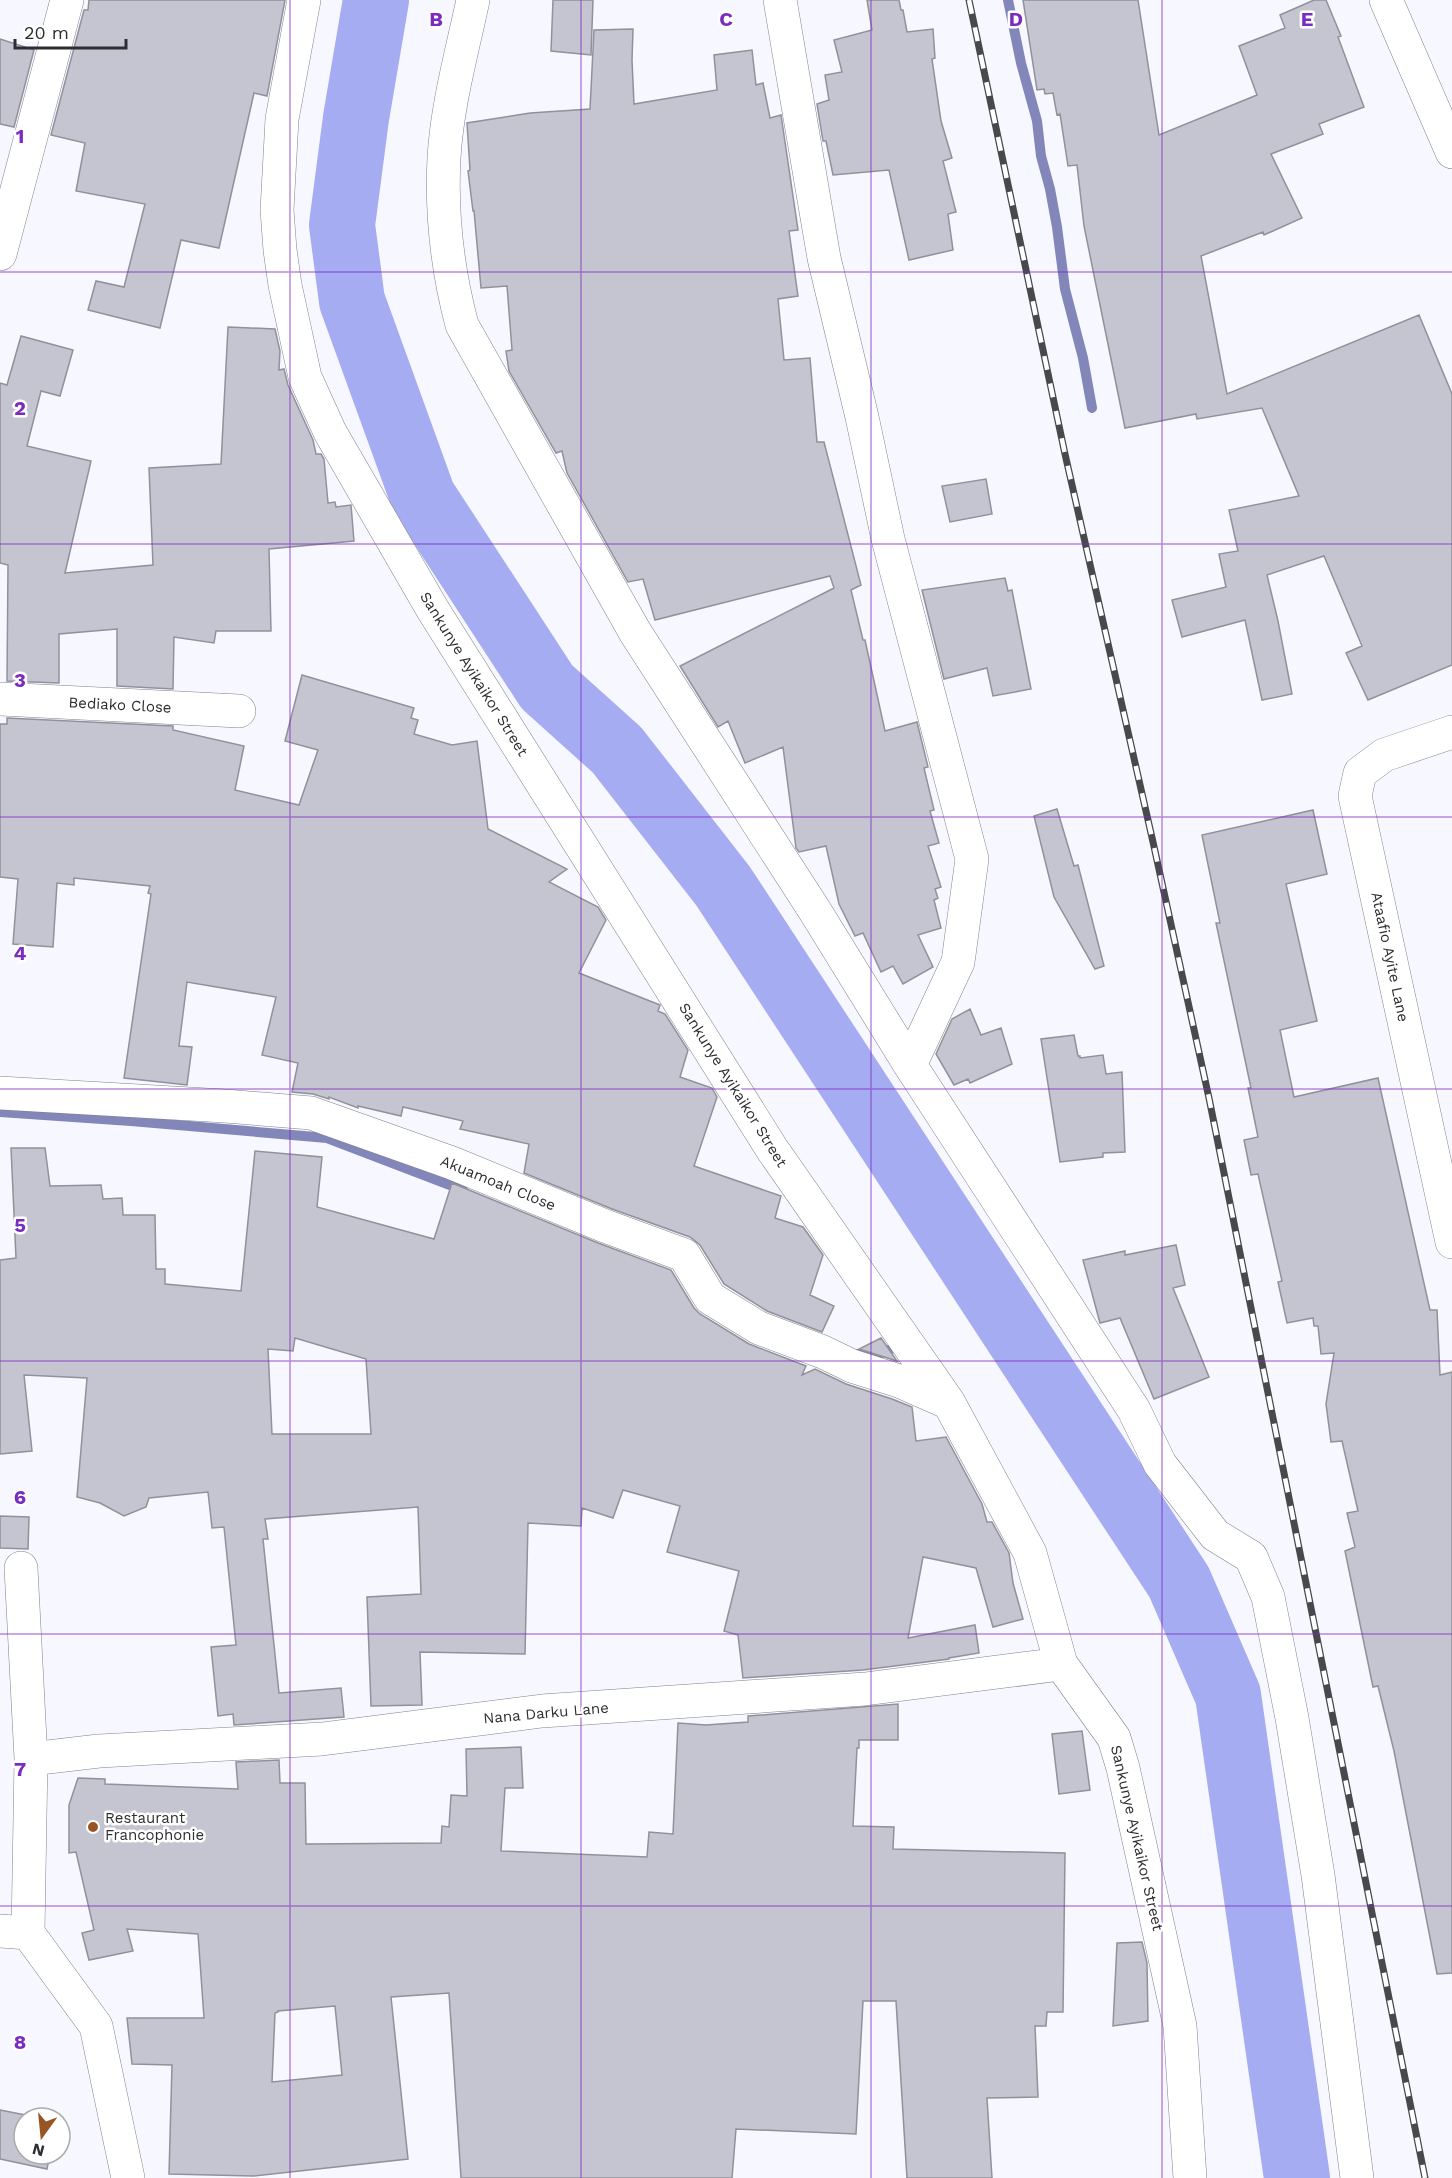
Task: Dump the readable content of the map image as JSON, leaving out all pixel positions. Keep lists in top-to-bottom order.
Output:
{
  "streets": {
    "street": [
      "Sankunye Ayikaikor Street",
      "Bediako Close",
      "Ataafio Ayite Lane",
      "Akuamoah Close",
      "Nana Darku Lane"
    ]
  },
  "crossings": [
    ["Sankunye Ayikaikor Street", "Akuamoah Close"],
    ["Sankunye Ayikaikor Street", "Nana Darku Lane"]
  ],
  "places": ["Restaurant Francophonie"],
  "scale_bar": "20 m",
  "north": "bottom",
  "grid": {
    "columns": [
      "B",
      "C",
      "D",
      "E"
    ],
    "rows": [
      "1",
      "2",
      "3",
      "4",
      "5",
      "6",
      "7",
      "8"
    ]
  }
}
